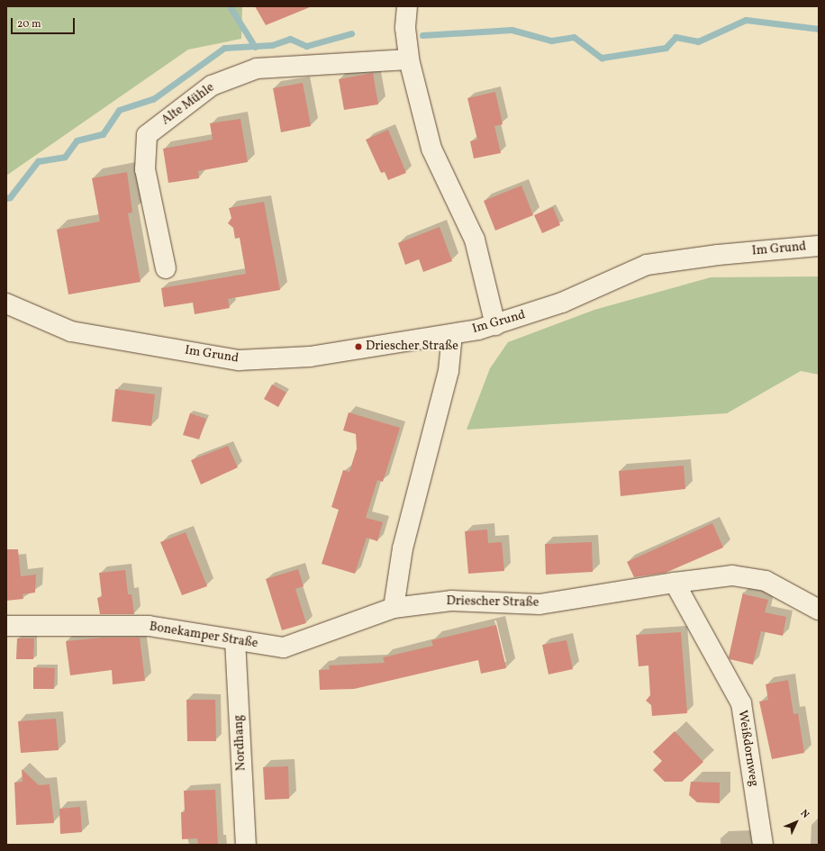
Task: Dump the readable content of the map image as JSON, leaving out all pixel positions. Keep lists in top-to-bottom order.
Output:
{
  "streets": {
    "street": [
      "Alte Mühle",
      "Im Grund",
      "Driescher Straße",
      "Bonekamper Straße",
      "Nordhang",
      "Weißdornweg"
    ]
  },
  "crossings": [
    ["Driescher Straße", "Bonekamper Straße"],
    ["Driescher Straße", "Weißdornweg"],
    ["Bonekamper Straße", "Nordhang"]
  ],
  "places": ["Driescher Straße"],
  "scale_bar": "20 m",
  "north": "top right"
}
